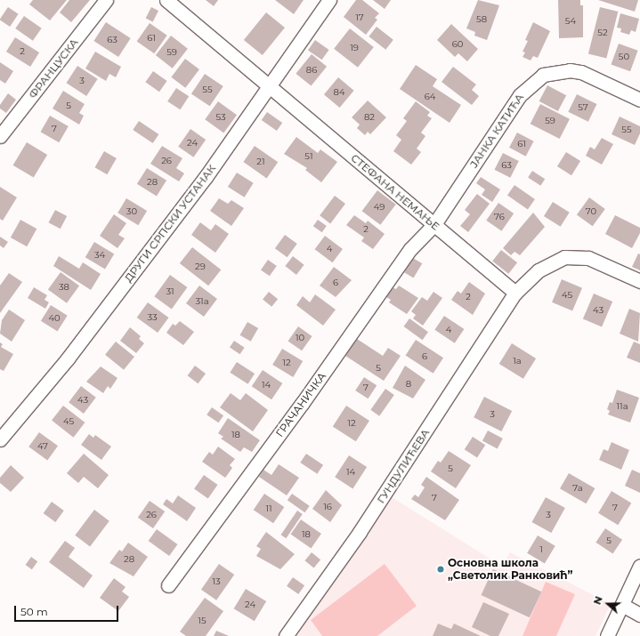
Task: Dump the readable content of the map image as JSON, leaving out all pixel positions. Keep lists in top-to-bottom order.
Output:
{
  "streets": {
    "street": [
      "ФРАНЦУСКА",
      "ЈАНКА КАТИЋА",
      "СТЕФАНА НЕМАЊЕ",
      "ДРУГИ СРПСКИ УСТАНАК",
      "ГРАЧАНИЧКА",
      "ГУНДУЛИЋЕВА"
    ]
  },
  "crossings": [
    ["ЈАНКА КАТИЋА", "СТЕФАНА НЕМАЊЕ"],
    ["ЈАНКА КАТИЋА", "ГРАЧАНИЧКА"],
    ["СТЕФАНА НЕМАЊЕ", "ДРУГИ СРПСКИ УСТАНАК"],
    ["СТЕФАНА НЕМАЊЕ", "ГРАЧАНИЧКА"],
    ["СТЕФАНА НЕМАЊЕ", "ГУНДУЛИЋЕВА"]
  ],
  "places": ["Основна школа „Светолик Ранковић”"],
  "house_numbers": [
    "17",
    "58",
    "54",
    "52",
    "61",
    "63",
    "60",
    "19",
    "2",
    "59",
    "50",
    "86",
    "3",
    "55",
    "84",
    "64",
    "5",
    "57",
    "53",
    "82",
    "59",
    "7",
    "55",
    "24",
    "61",
    "51",
    "26",
    "21",
    "63",
    "28",
    "49",
    "30",
    "70",
    "76",
    "2",
    "4",
    "34",
    "29",
    "6",
    "38",
    "31",
    "45",
    "2",
    "31a",
    "43",
    "33",
    "40",
    "4",
    "10",
    "6",
    "1a",
    "12",
    "5",
    "8",
    "14",
    "7",
    "43",
    "11a",
    "3",
    "45",
    "12",
    "18",
    "47",
    "5",
    "14",
    "7a",
    "7",
    "16",
    "7",
    "11",
    "26",
    "3",
    "18",
    "5",
    "1",
    "28",
    "13",
    "24",
    "15"
  ],
  "scale_bar": "50 m",
  "north": "left"
}
